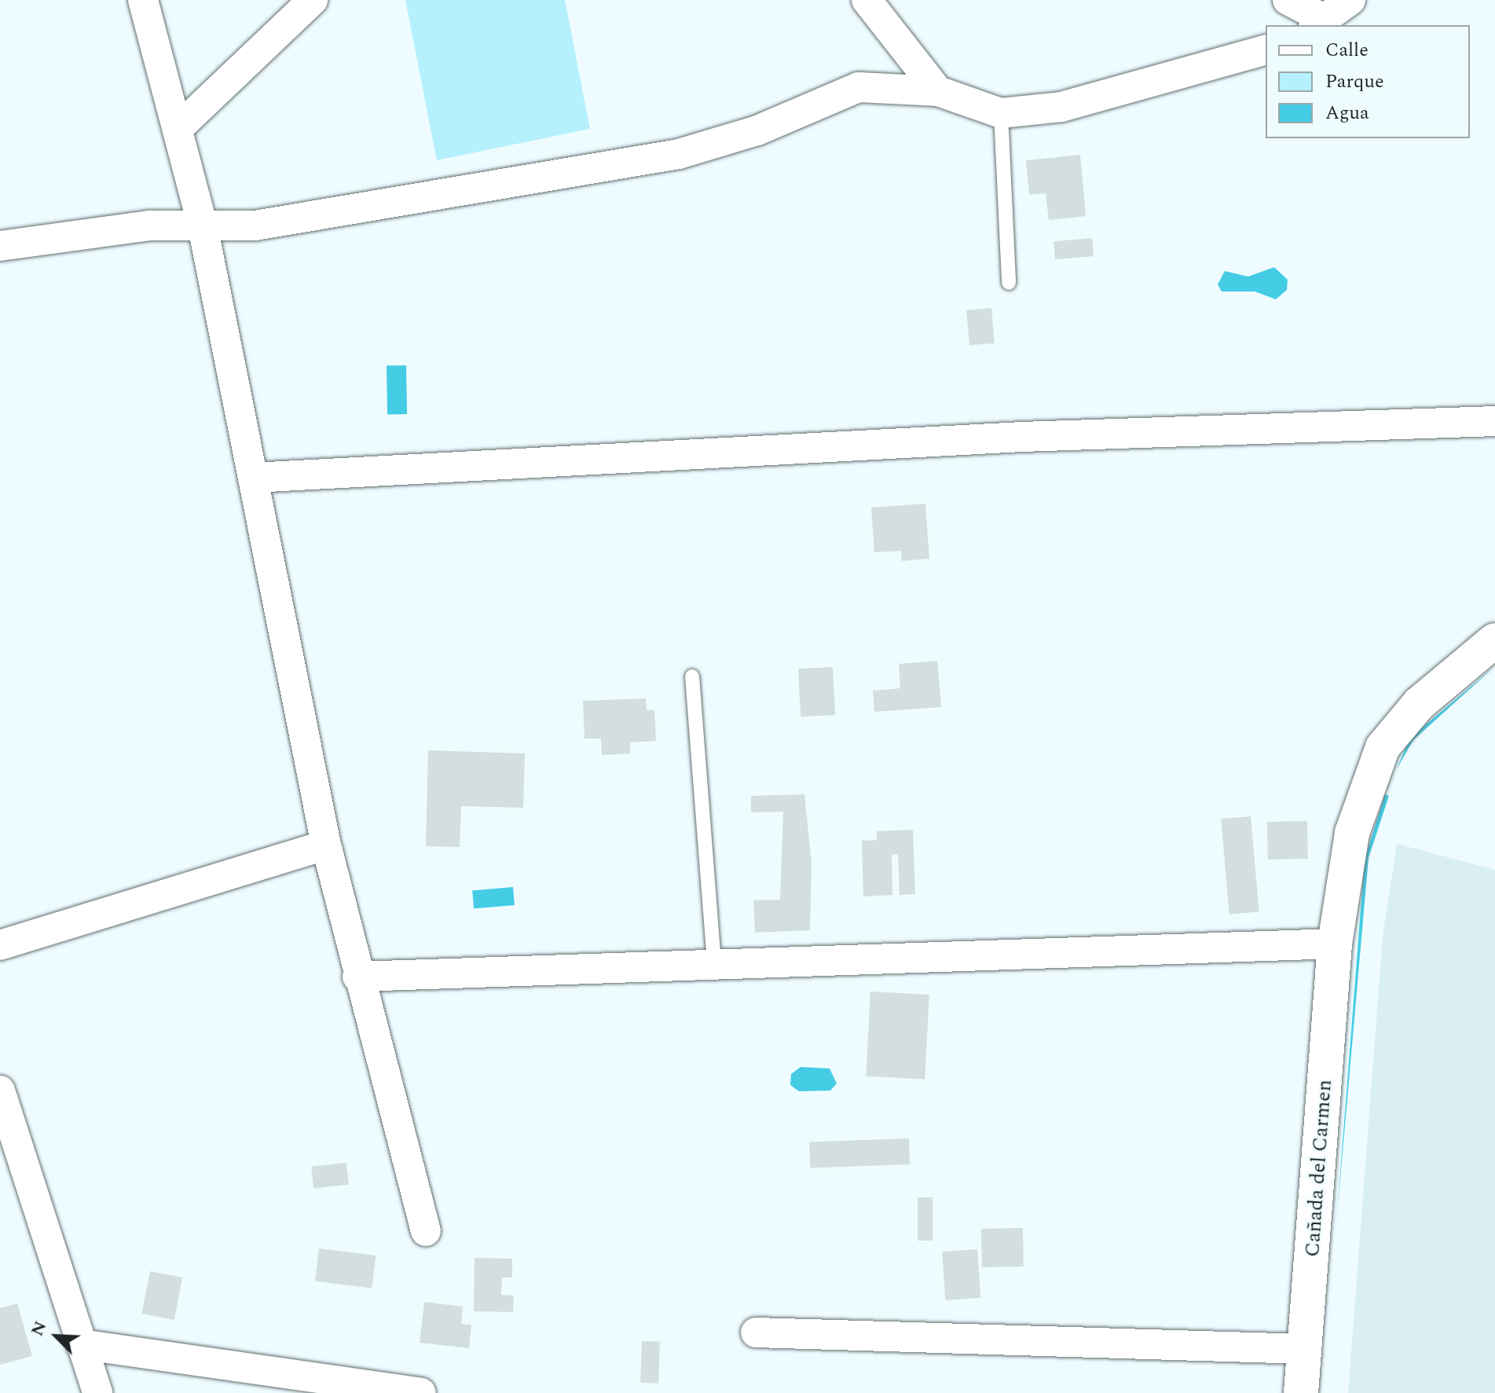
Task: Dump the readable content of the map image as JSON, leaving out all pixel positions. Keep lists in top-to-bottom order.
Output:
{
  "streets": {
    "street": ["Cañada del Carmen"]
  },
  "legend": ["Calle", "Parque", "Agua"],
  "north": "top left"
}
